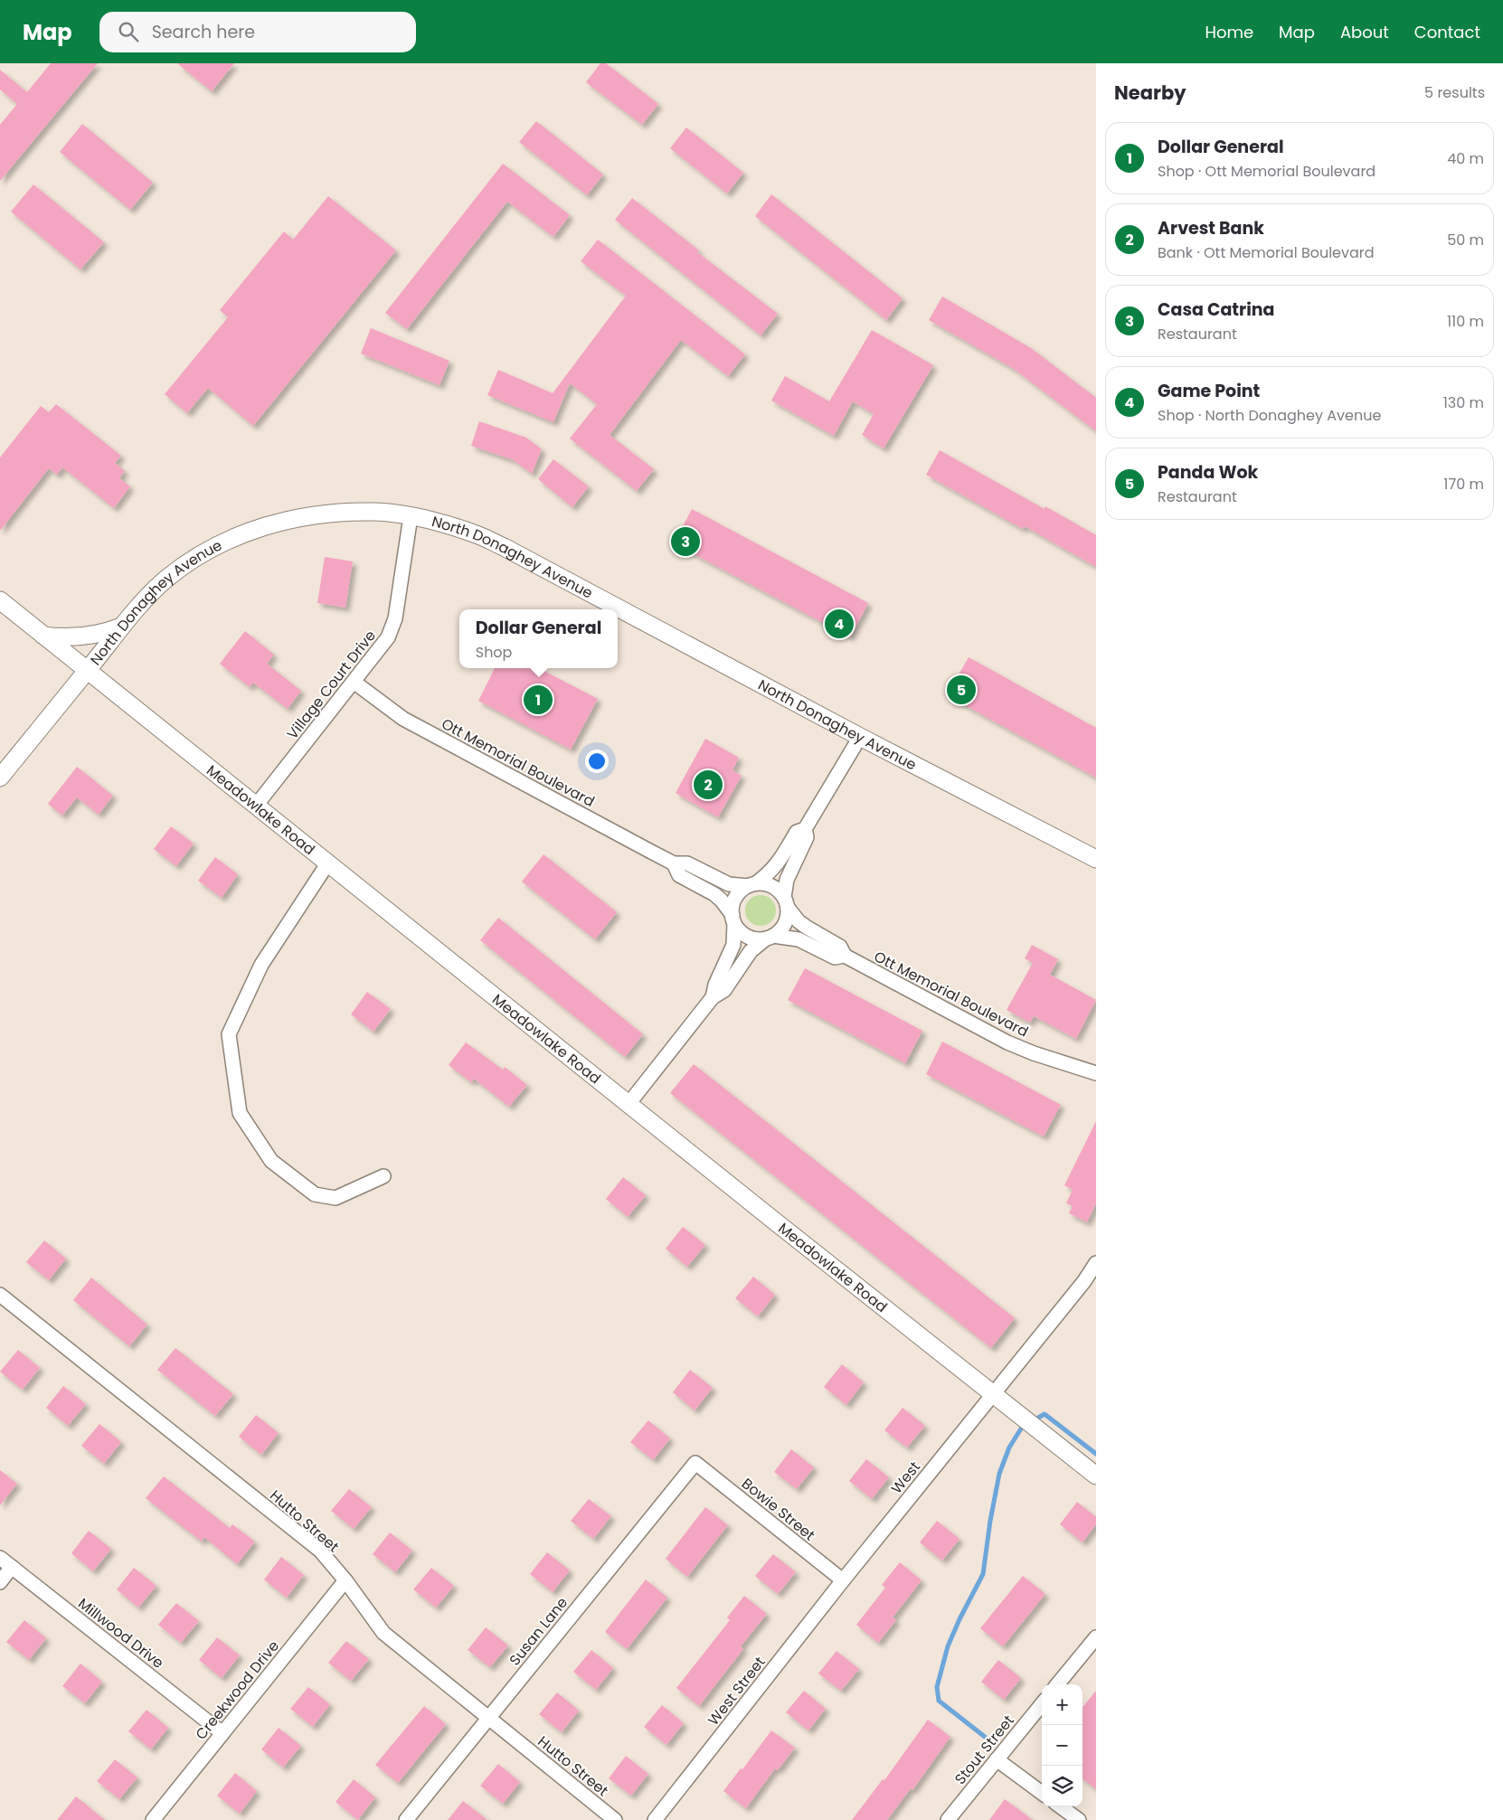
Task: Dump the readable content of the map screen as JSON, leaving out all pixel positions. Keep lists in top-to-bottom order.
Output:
{
  "streets": {
    "street": [
      "North Donaghey Avenue",
      "Village Court Drive",
      "Ott Memorial Boulevard",
      "Meadowlake Road",
      "West",
      "Bowie Street",
      "Hutto Street",
      "Susan Lane",
      "Millwood Drive",
      "Creekwood Drive",
      "West Street",
      "Stout Street"
    ]
  },
  "crossings": [
    ["North Donaghey Avenue", "Village Court Drive"],
    ["North Donaghey Avenue", "Meadowlake Road"],
    ["Village Court Drive", "Ott Memorial Boulevard"],
    ["Village Court Drive", "Meadowlake Road"],
    ["Meadowlake Road", "West"],
    ["West", "Bowie Street"],
    ["West", "West Street"],
    ["Bowie Street", "Susan Lane"],
    ["Bowie Street", "West Street"],
    ["Hutto Street", "Susan Lane"],
    ["Hutto Street", "Creekwood Drive"],
    ["Millwood Drive", "Creekwood Drive"]
  ],
  "page": {
    "header": "Map",
    "search": "Search here",
    "nav": [
      "Home",
      "Map",
      "About",
      "Contact"
    ],
    "heading": ["Nearby", "5 results"],
    "list": [
      {
        "mark": "1",
        "name": "Dollar General",
        "note": "Shop · Ott Memorial Boulevard",
        "value": "40 m"
      },
      {
        "mark": "2",
        "name": "Arvest Bank",
        "note": "Bank · Ott Memorial Boulevard",
        "value": "50 m"
      },
      {
        "mark": "3",
        "name": "Casa Catrina",
        "note": "Restaurant",
        "value": "110 m"
      },
      {
        "mark": "4",
        "name": "Game Point",
        "note": "Shop · North Donaghey Avenue",
        "value": "130 m"
      },
      {
        "mark": "5",
        "name": "Panda Wok",
        "note": "Restaurant",
        "value": "170 m"
      }
    ],
    "pins": [
      "3",
      "4",
      "5",
      "1",
      "2"
    ],
    "popup": ["Dollar General", "Shop"],
    "map_buttons": ["+", "−"]
  }
}
